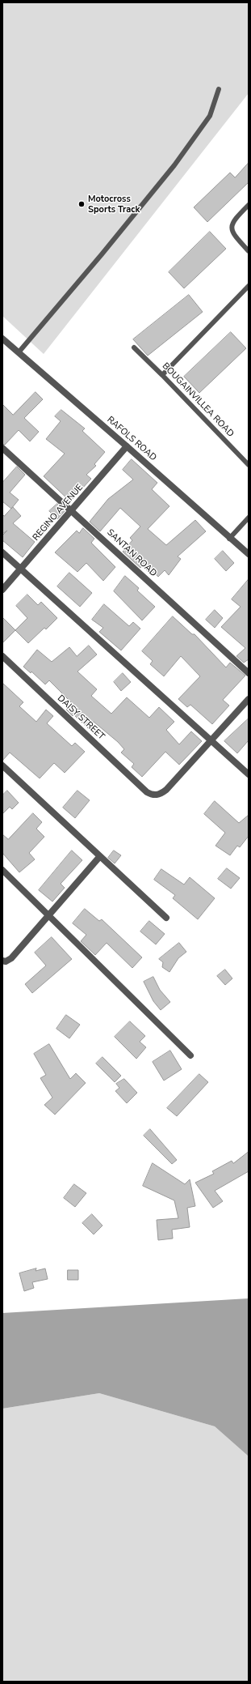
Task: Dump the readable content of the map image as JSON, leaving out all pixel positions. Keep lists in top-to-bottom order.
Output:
{
  "streets": {
    "street": [
      "RAFOLS ROAD",
      "REGINO AVENUE",
      "SANTAN ROAD",
      "DAISY STREET"
    ],
    "lane": ["BOUGAINVILLEA ROAD"]
  },
  "crossings": [
    ["RAFOLS ROAD", "REGINO AVENUE"],
    ["REGINO AVENUE", "SANTAN ROAD"]
  ],
  "places": ["Motocross Sports Track"]
}
